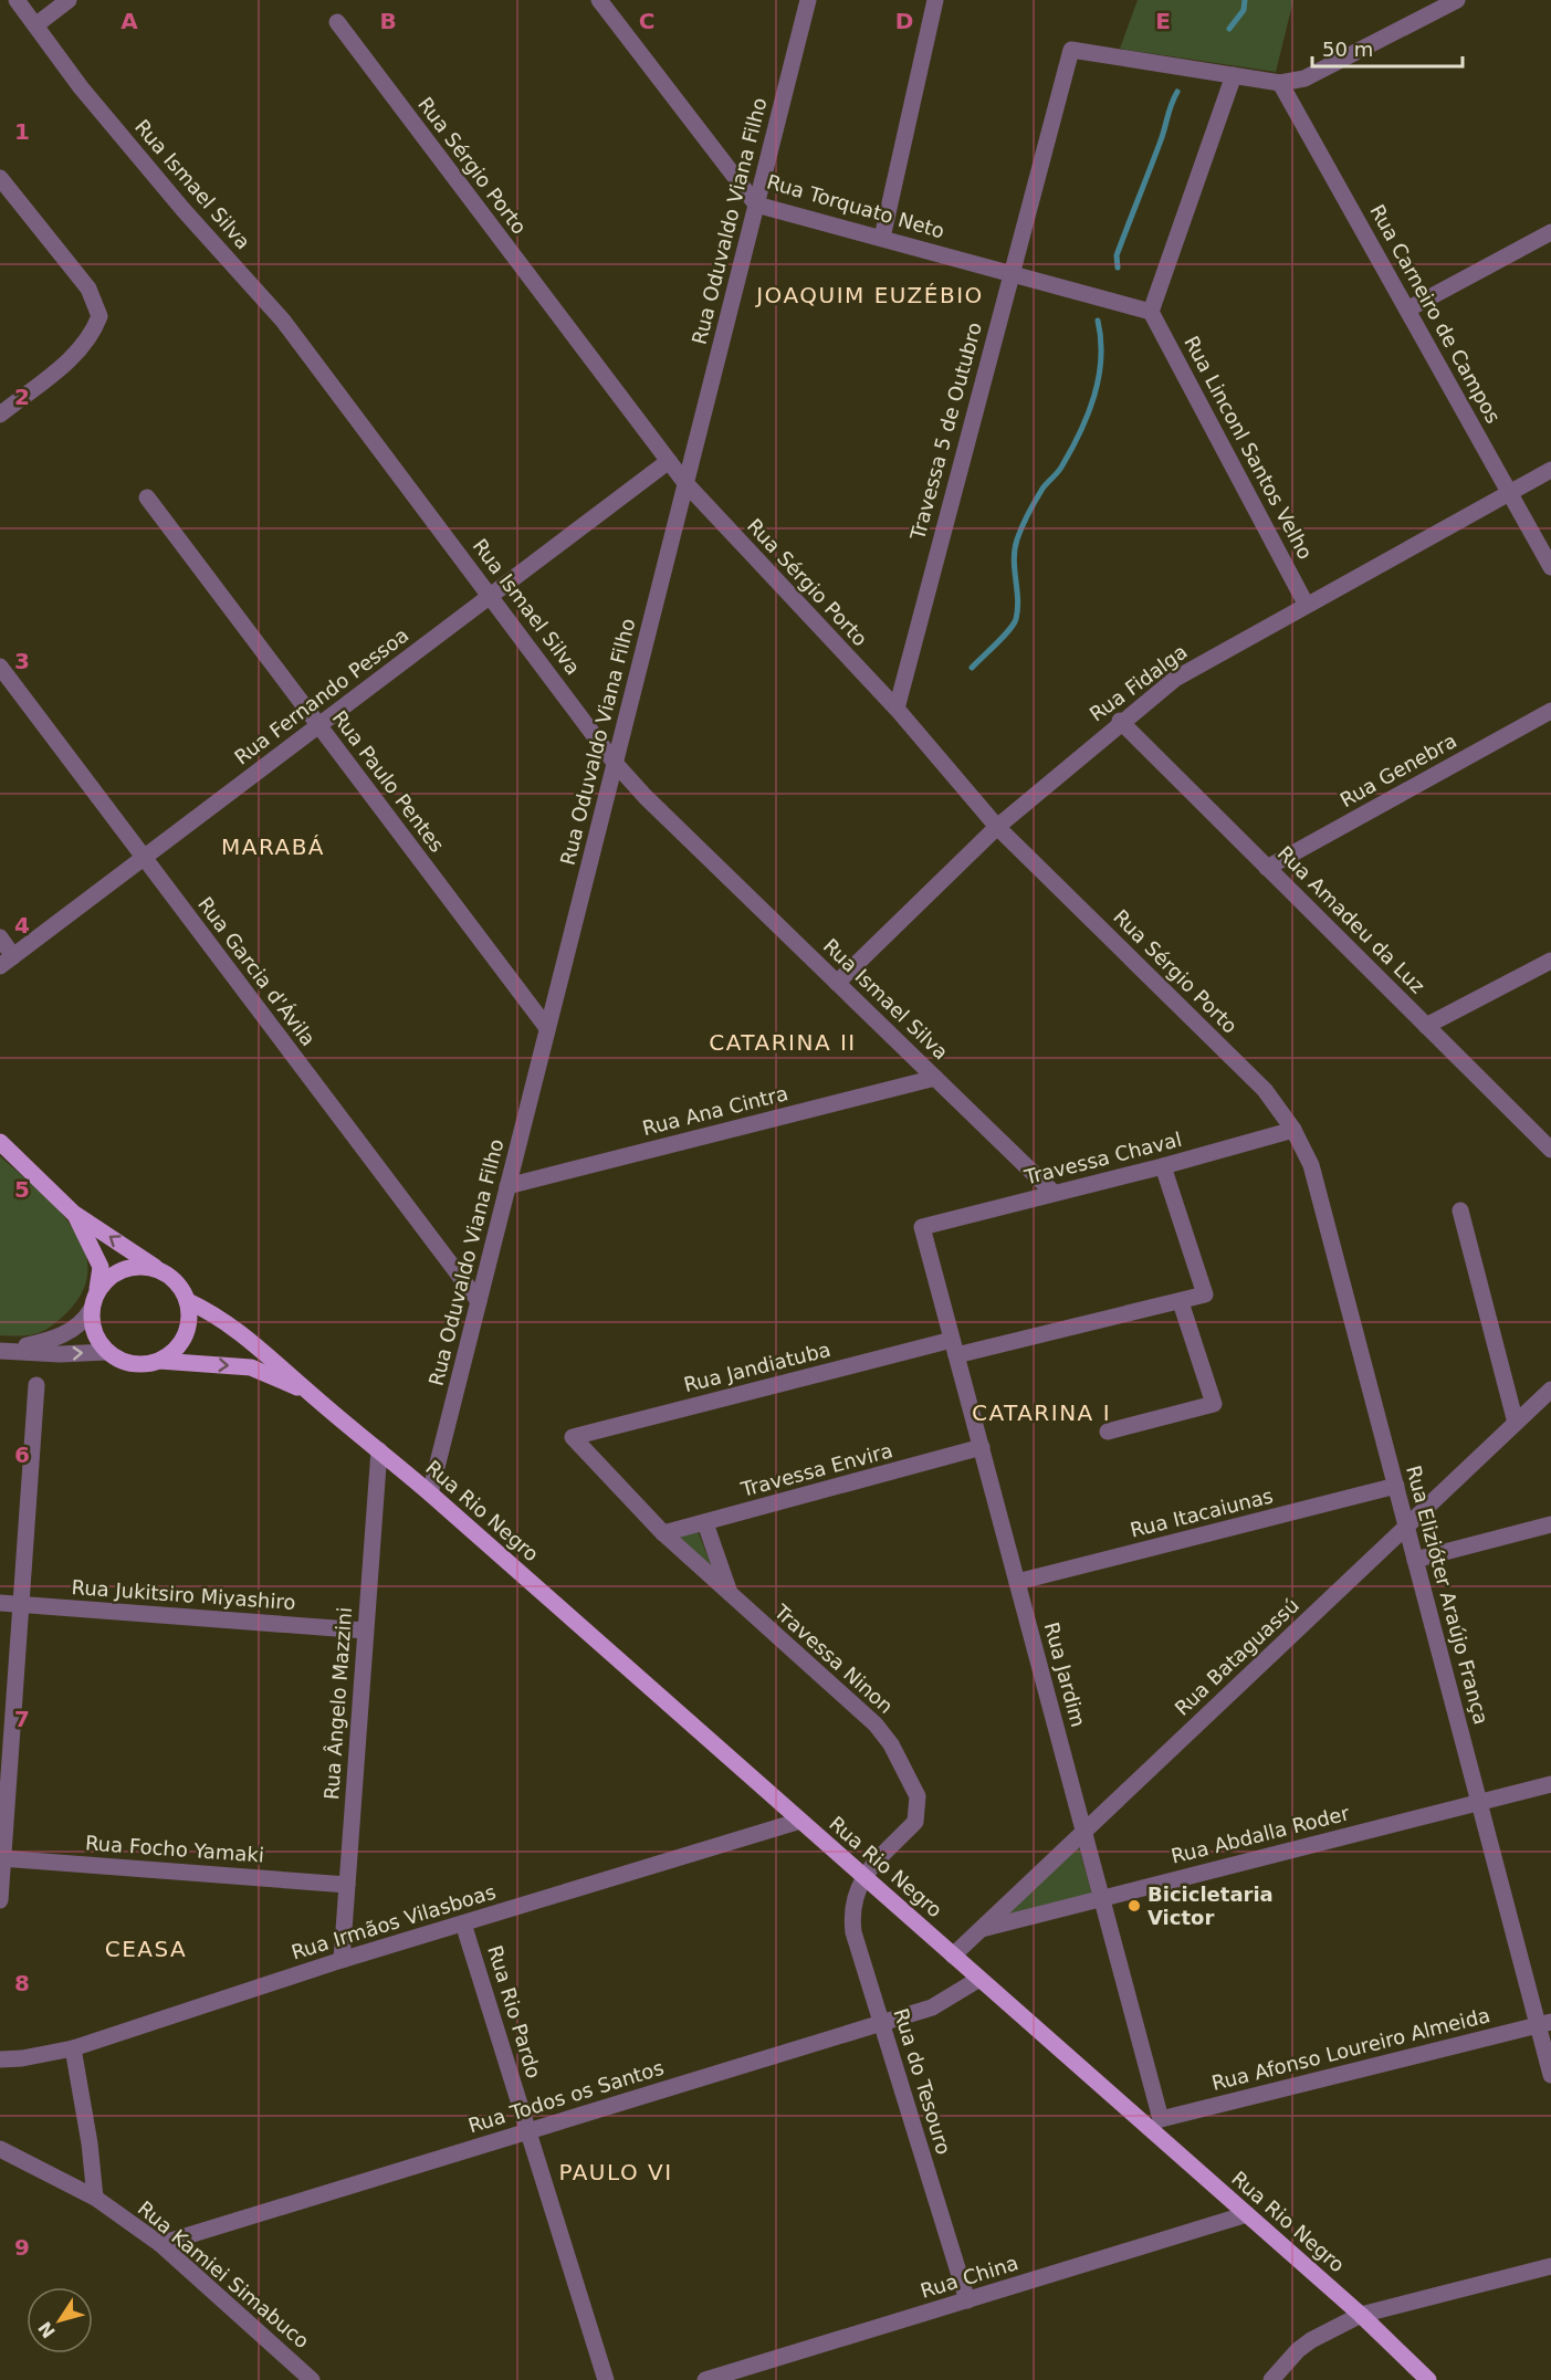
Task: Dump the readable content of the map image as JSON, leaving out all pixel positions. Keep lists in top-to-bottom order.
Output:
{
  "streets": {
    "main road": ["Rua Rio Negro"],
    "street": [
      "Rua Sérgio Porto",
      "Rua Ismael Silva",
      "Rua Torquato Neto",
      "Rua Oduvaldo Viana Filho",
      "Rua Carneiro de Campos",
      "Travessa 5 de Outubro",
      "Rua Linconl Santos Velho",
      "Rua Fidalga",
      "Rua Fernando Pessoa",
      "Rua Genebra",
      "Rua Paulo Pentes",
      "Rua Amadeu da Luz",
      "Rua Garcia d'Ávila",
      "Rua Ana Cintra",
      "Travessa Chaval",
      "Rua Jandiatuba",
      "Travessa Envira",
      "Rua Itacaiunas",
      "Rua Jukitsiro Miyashiro",
      "Rua Elizióter Araújo França",
      "Rua Bataguassú",
      "Travessa Ninon",
      "Rua Jardim",
      "Rua Ângelo Mazzini",
      "Rua Abdalla Roder",
      "Rua Focho Yamaki",
      "Rua Irmãos Vilasboas",
      "Rua Rio Pardo",
      "Rua Afonso Loureiro Almeida",
      "Rua do Tesouro",
      "Rua Todos os Santos",
      "Rua Kamiei Simabuco",
      "Rua China"
    ]
  },
  "crossings": [
    ["Rua Sérgio Porto", "Rua Oduvaldo Viana Filho"],
    ["Rua Sérgio Porto", "Travessa 5 de Outubro"],
    ["Rua Sérgio Porto", "Rua Fidalga"],
    ["Rua Sérgio Porto", "Rua Fernando Pessoa"],
    ["Rua Sérgio Porto", "Travessa Chaval"],
    ["Rua Sérgio Porto", "Rua Elizióter Araújo França"],
    ["Rua Ismael Silva", "Rua Oduvaldo Viana Filho"],
    ["Rua Ismael Silva", "Rua Fidalga"],
    ["Rua Ismael Silva", "Rua Fernando Pessoa"],
    ["Rua Ismael Silva", "Rua Ana Cintra"],
    ["Rua Ismael Silva", "Travessa Chaval"],
    ["Rua Torquato Neto", "Rua Oduvaldo Viana Filho"],
    ["Rua Torquato Neto", "Travessa 5 de Outubro"],
    ["Rua Torquato Neto", "Rua Linconl Santos Velho"],
    ["Rua Oduvaldo Viana Filho", "Rua Paulo Pentes"],
    ["Rua Oduvaldo Viana Filho", "Rua Garcia d'Ávila"],
    ["Rua Oduvaldo Viana Filho", "Rua Ana Cintra"],
    ["Rua Oduvaldo Viana Filho", "Rua Rio Negro"],
    ["Rua Carneiro de Campos", "Rua Fidalga"],
    ["Rua Linconl Santos Velho", "Rua Fidalga"],
    ["Rua Fidalga", "Rua Amadeu da Luz"],
    ["Rua Fernando Pessoa", "Rua Paulo Pentes"],
    ["Rua Fernando Pessoa", "Rua Garcia d'Ávila"],
    ["Rua Genebra", "Rua Amadeu da Luz"],
    ["Travessa Chaval", "Rua Jandiatuba"],
    ["Travessa Chaval", "Rua Elizióter Araújo França"],
    ["Travessa Chaval", "Rua Jardim"],
    ["Rua Jandiatuba", "Travessa Ninon"],
    ["Rua Jandiatuba", "Rua Jardim"],
    ["Travessa Envira", "Travessa Ninon"],
    ["Travessa Envira", "Rua Jardim"],
    ["Rua Rio Negro", "Rua Bataguassú"],
    ["Rua Rio Negro", "Travessa Ninon"],
    ["Rua Rio Negro", "Rua Jardim"],
    ["Rua Rio Negro", "Rua Ângelo Mazzini"],
    ["Rua Rio Negro", "Rua Irmãos Vilasboas"],
    ["Rua Rio Negro", "Rua Afonso Loureiro Almeida"],
    ["Rua Rio Negro", "Rua do Tesouro"],
    ["Rua Rio Negro", "Rua Todos os Santos"],
    ["Rua Rio Negro", "Rua China"],
    ["Rua Itacaiunas", "Rua Elizióter Araújo França"],
    ["Rua Itacaiunas", "Rua Jardim"],
    ["Rua Jukitsiro Miyashiro", "Rua Ângelo Mazzini"],
    ["Rua Elizióter Araújo França", "Rua Bataguassú"],
    ["Rua Elizióter Araújo França", "Rua Abdalla Roder"],
    ["Rua Elizióter Araújo França", "Rua Afonso Loureiro Almeida"],
    ["Rua Bataguassú", "Rua Jardim"],
    ["Rua Bataguassú", "Rua Abdalla Roder"],
    ["Travessa Ninon", "Rua do Tesouro"],
    ["Rua Jardim", "Rua Abdalla Roder"],
    ["Rua Jardim", "Rua Afonso Loureiro Almeida"],
    ["Rua Ângelo Mazzini", "Rua Focho Yamaki"],
    ["Rua Ângelo Mazzini", "Rua Irmãos Vilasboas"],
    ["Rua Irmãos Vilasboas", "Rua Rio Pardo"],
    ["Rua Rio Pardo", "Rua Todos os Santos"],
    ["Rua do Tesouro", "Rua Todos os Santos"],
    ["Rua do Tesouro", "Rua China"],
    ["Rua Todos os Santos", "Rua Kamiei Simabuco"]
  ],
  "districts": [
    "JOAQUIM EUZÉBIO",
    "MARABÁ",
    "CATARINA II",
    "CATARINA I",
    "CEASA",
    "PAULO VI"
  ],
  "places": ["Bicicletaria Victor"],
  "scale_bar": "50 m",
  "north": "bottom left",
  "grid": {
    "columns": [
      "A",
      "B",
      "C",
      "D",
      "E"
    ],
    "rows": [
      "1",
      "2",
      "3",
      "4",
      "5",
      "6",
      "7",
      "8",
      "9"
    ]
  }
}
